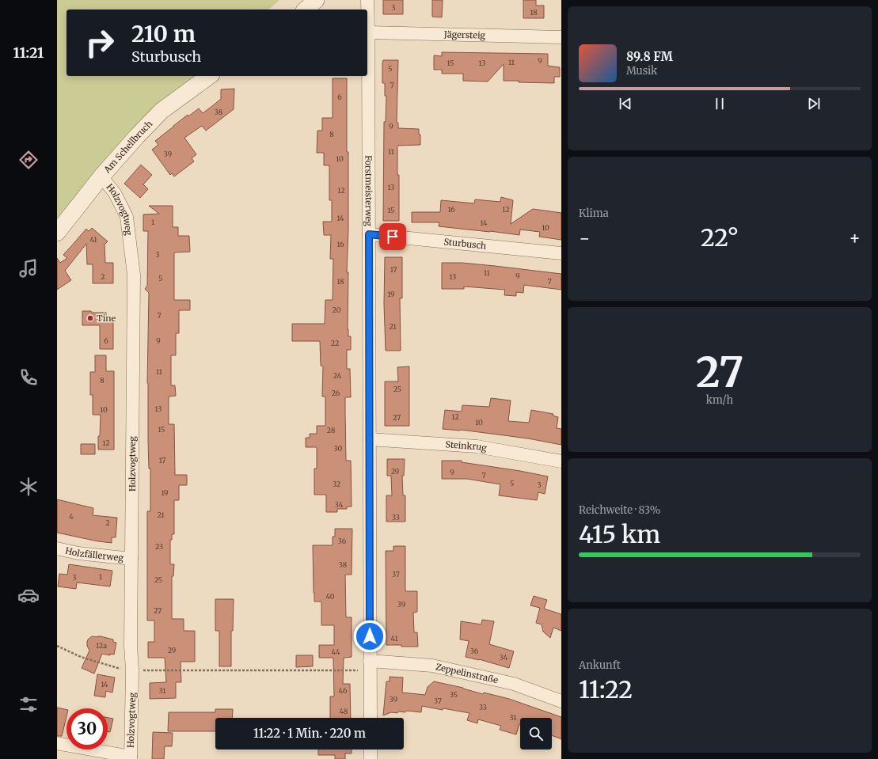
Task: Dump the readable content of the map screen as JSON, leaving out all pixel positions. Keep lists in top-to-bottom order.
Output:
{
  "streets": {
    "street": [
      "Jägersteig",
      "Am Schellbruch",
      "Forstmeisterweg",
      "Holzvogtweg",
      "Sturbusch",
      "Steinkrug",
      "Holzfällerweg",
      "Zeppelinstraße"
    ]
  },
  "crossings": [
    ["Jägersteig", "Forstmeisterweg"],
    ["Am Schellbruch", "Holzvogtweg"],
    ["Forstmeisterweg", "Sturbusch"],
    ["Forstmeisterweg", "Steinkrug"],
    ["Forstmeisterweg", "Zeppelinstraße"],
    ["Holzvogtweg", "Holzfällerweg"]
  ],
  "places": ["Tine"],
  "house_numbers": [
    "3",
    "18",
    "9",
    "11",
    "15",
    "13",
    "5",
    "7",
    "6",
    "38",
    "9",
    "8",
    "11",
    "39",
    "10",
    "13",
    "12",
    "16",
    "12",
    "15",
    "14",
    "1",
    "14",
    "10",
    "41",
    "16",
    "3",
    "17",
    "11",
    "9",
    "2",
    "13",
    "5",
    "18",
    "7",
    "19",
    "20",
    "7",
    "21",
    "6",
    "9",
    "22",
    "11",
    "24",
    "8",
    "25",
    "26",
    "13",
    "10",
    "12",
    "27",
    "10",
    "15",
    "28",
    "12",
    "30",
    "17",
    "29",
    "9",
    "7",
    "5",
    "32",
    "3",
    "19",
    "34",
    "21",
    "4",
    "33",
    "2",
    "36",
    "23",
    "38",
    "37",
    "1",
    "3",
    "25",
    "40",
    "39",
    "27",
    "41",
    "12a",
    "29",
    "36",
    "44",
    "34",
    "14",
    "31",
    "46",
    "35",
    "39",
    "37",
    "33",
    "48",
    "31"
  ],
  "page": {
    "tabs": "11:21",
    "turn": ["210 m", "Sturbusch"],
    "song": ["89.8 FM", "Musik"],
    "tile": [
      "Klima",
      ["27", "km/h"],
      ["Reichweite · 83%", "415 km"],
      ["Ankunft", "11:22"]
    ],
    "heat": ["−", "22°", "+"],
    "limit": "30",
    "trip": "11:22 · 1 Min. · 220 m"
  }
}
